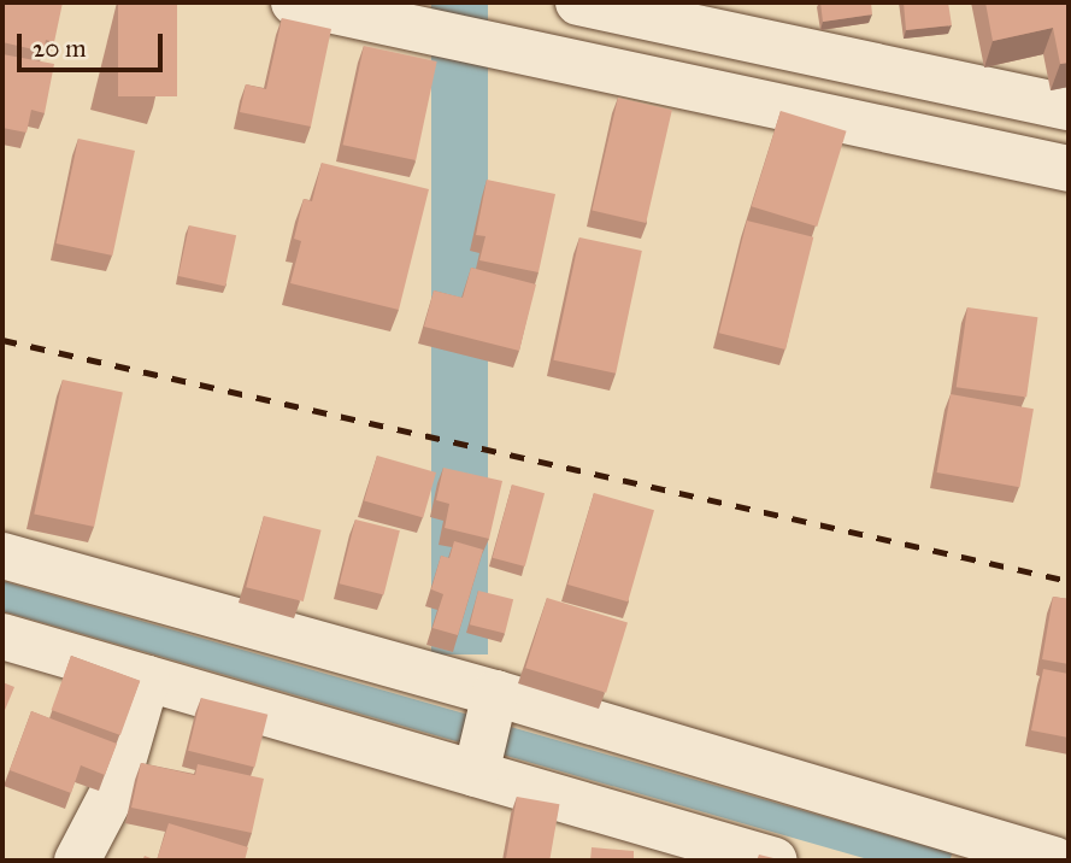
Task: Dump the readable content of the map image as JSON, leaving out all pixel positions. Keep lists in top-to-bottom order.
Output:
{
  "scale_bar": "20 m"
}
